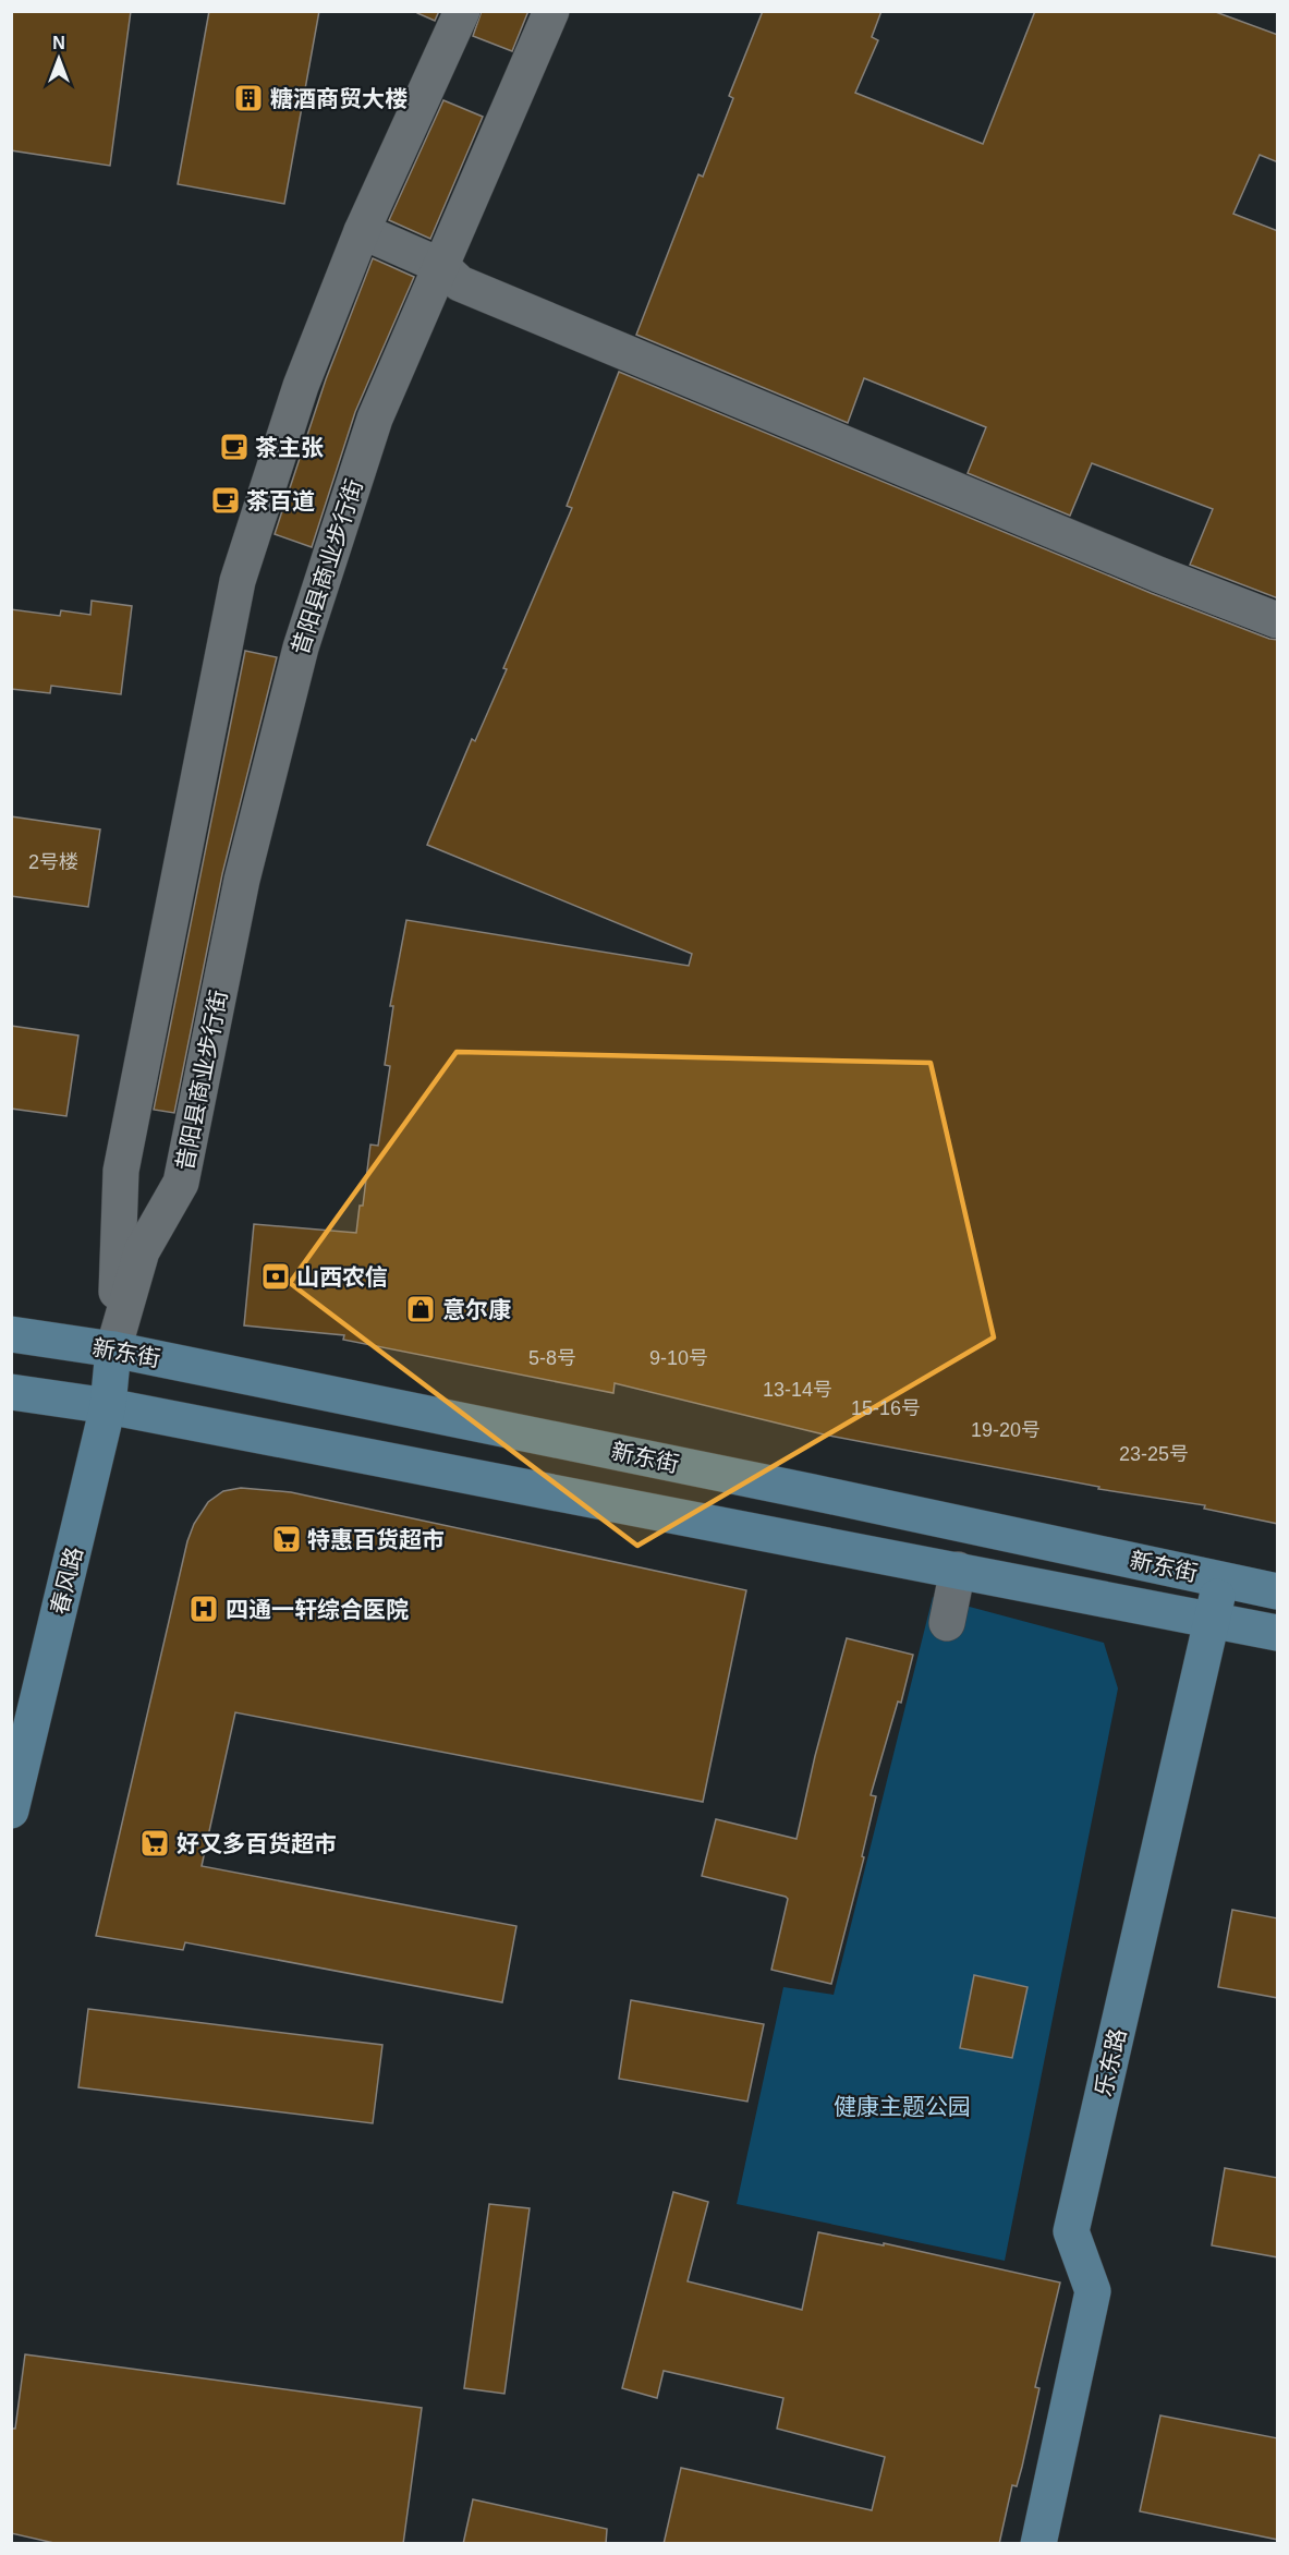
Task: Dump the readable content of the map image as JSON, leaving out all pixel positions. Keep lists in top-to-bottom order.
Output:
{
  "streets": {
    "main road": ["新东街", "春风路", "乐东路"],
    "street": ["昔阳县商业步行街"]
  },
  "crossings": [
    ["昔阳县商业步行街", "新东街"],
    ["昔阳县商业步行街", "春风路"],
    ["新东街", "春风路"],
    ["新东街", "乐东路"]
  ],
  "parks": ["健康主题公园"],
  "places": {
    "building": ["糖酒商贸大楼"],
    "cafe": ["茶主张", "茶百道"],
    "bank": ["山西农信"],
    "shop": ["意尔康"],
    "supermarket": ["特惠百货超市", "好又多百货超市"],
    "hospital": ["四通一轩综合医院"]
  },
  "house_numbers": [
    "2号楼",
    "5-8号",
    "9-10号",
    "13-14号",
    "15-16号",
    "19-20号",
    "23-25号"
  ],
  "north": "top"
}
